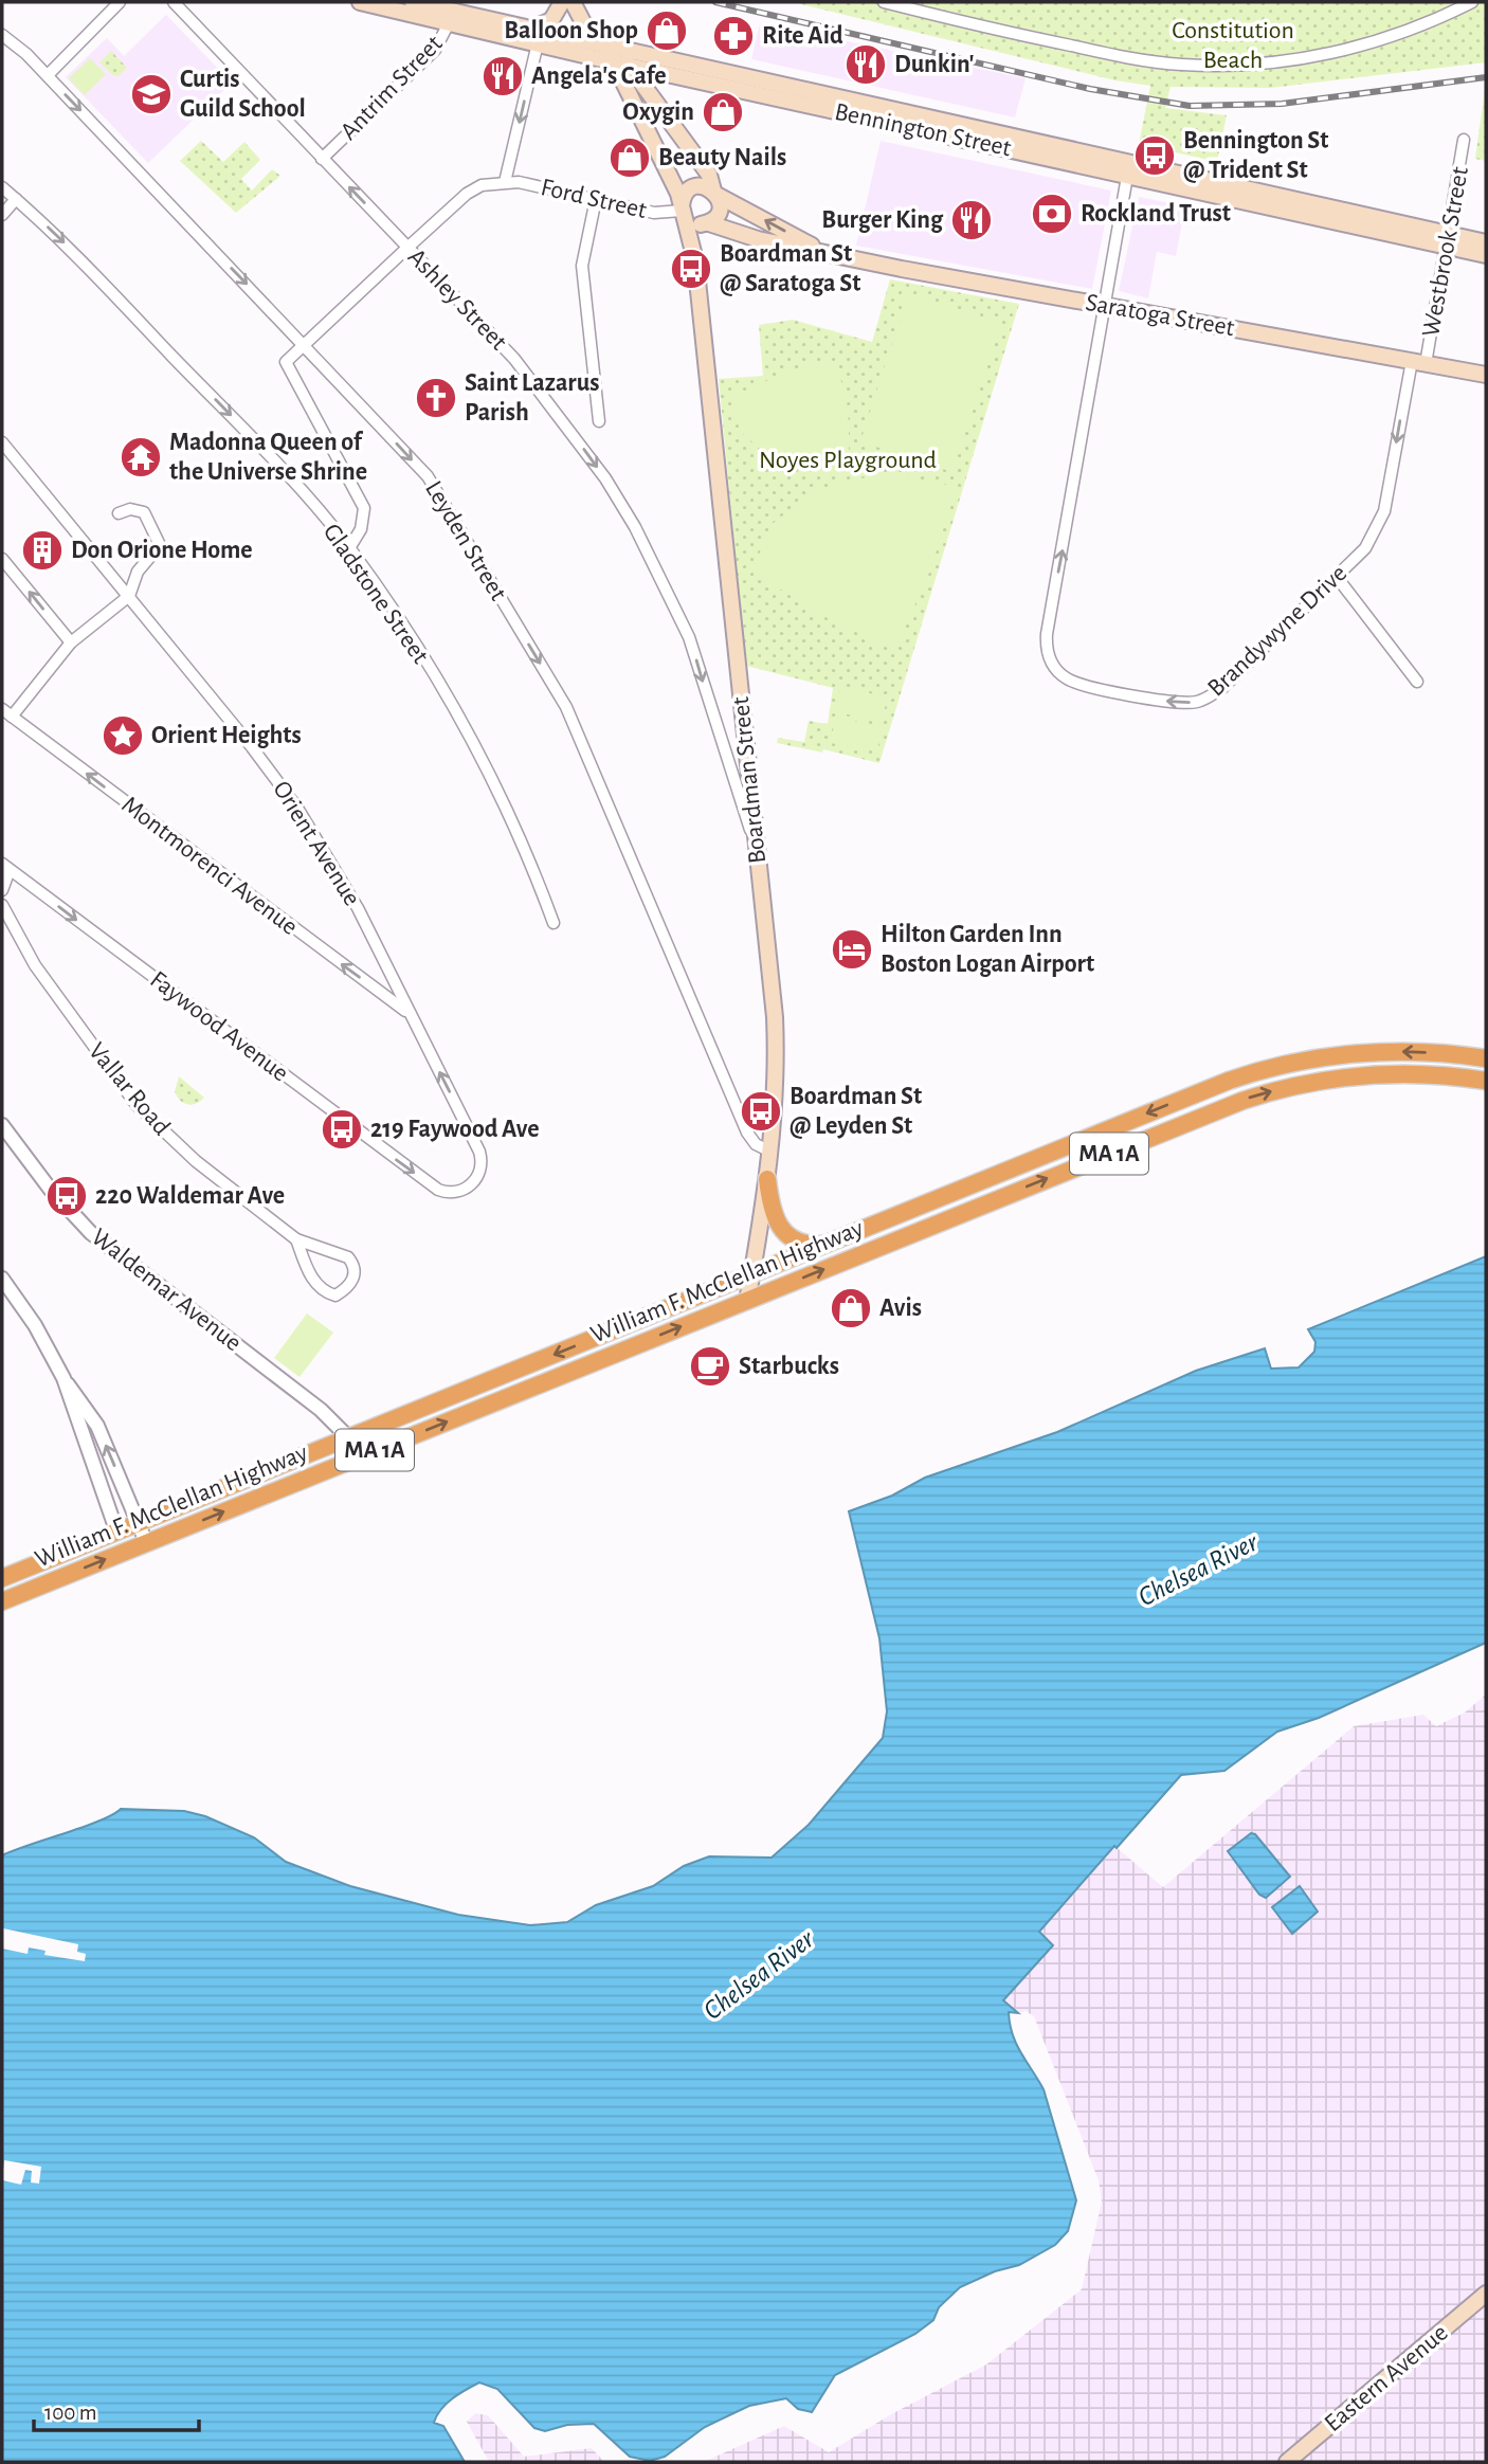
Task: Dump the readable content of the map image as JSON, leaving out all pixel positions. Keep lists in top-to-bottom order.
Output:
{
  "streets": {
    "highway": ["MA 1A", "William F. McClellan Highway"],
    "main road": [
      "Bennington Street",
      "Saratoga Street",
      "Boardman Street",
      "Eastern Avenue"
    ],
    "street": [
      "Antrim Street",
      "Ford Street",
      "Westbrook Street",
      "Ashley Street",
      "Leyden Street",
      "Gladstone Street",
      "Brandywyne Drive",
      "Orient Avenue",
      "Montmorenci Avenue",
      "Faywood Avenue",
      "Vallar Road",
      "Waldemar Avenue"
    ]
  },
  "crossings": [
    ["Antrim Street", "Bennington Street"],
    ["Antrim Street", "Ashley Street"],
    ["Bennington Street", "Westbrook Street"],
    ["Bennington Street", "Brandywyne Drive"],
    ["Ford Street", "Saratoga Street"],
    ["Ford Street", "Boardman Street"],
    ["Westbrook Street", "Saratoga Street"],
    ["Westbrook Street", "Brandywyne Drive"],
    ["Ashley Street", "Boardman Street"],
    ["Saratoga Street", "Brandywyne Drive"],
    ["Saratoga Street", "Boardman Street"],
    ["Leyden Street", "Boardman Street"],
    ["Boardman Street", "William F. McClellan Highway"],
    ["Orient Avenue", "Montmorenci Avenue"],
    ["Orient Avenue", "Faywood Avenue"],
    ["William F. McClellan Highway", "Waldemar Avenue"]
  ],
  "one_way": [
    "Leyden Street",
    "Gladstone Street",
    "Montmorenci Avenue",
    "Faywood Avenue"
  ],
  "water": ["Chelsea River"],
  "parks": ["Constitution Beach", "Noyes Playground"],
  "places": {
    "shop": [
      "Balloon Shop",
      "Oxygin",
      "Beauty Nails",
      "Avis"
    ],
    "pharmacy": ["Rite Aid"],
    "restaurant": ["Dunkin'", "Angela's Cafe", "Burger King"],
    "school or university": ["Curtis Guild School"],
    "bus stop": [
      "Bennington St @ Trident St",
      "Boardman St @ Saratoga St",
      "Boardman St @ Leyden St",
      "219 Faywood Ave",
      "220 Waldemar Ave"
    ],
    "bank": ["Rockland Trust"],
    "church": ["Saint Lazarus Parish"],
    "temple": ["Madonna Queen of the Universe Shrine"],
    "building": ["Don Orione Home"],
    "place": ["Orient Heights"],
    "hotel": ["Hilton Garden Inn Boston Logan Airport"],
    "cafe": ["Starbucks"]
  },
  "scale_bar": "100 m"
}
